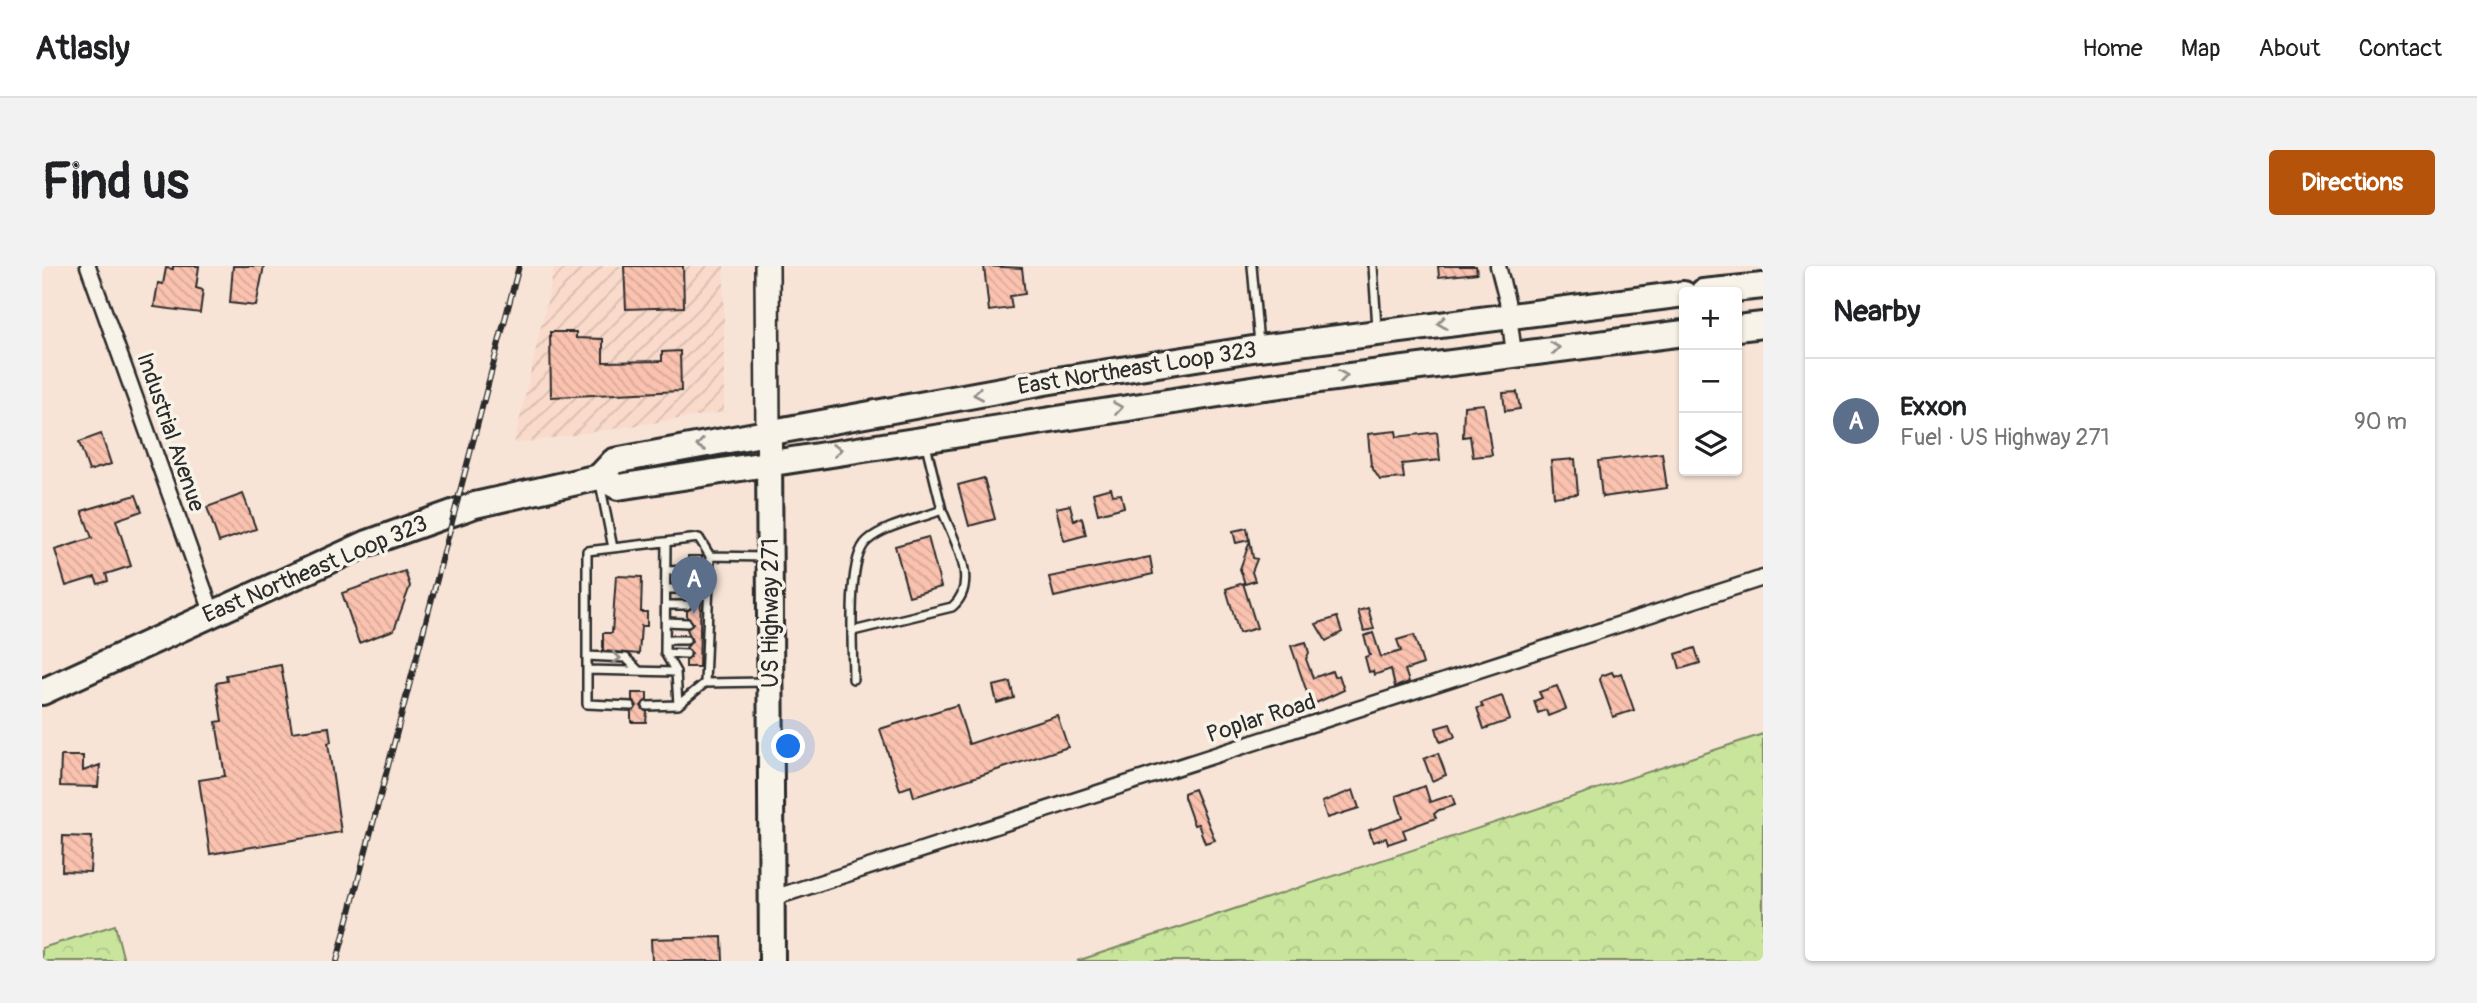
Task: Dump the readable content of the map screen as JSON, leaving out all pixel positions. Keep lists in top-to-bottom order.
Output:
{
  "streets": {
    "highway": ["East Northeast Loop 323", "US Highway 271"],
    "street": ["Industrial Avenue", "Poplar Road"]
  },
  "crossings": [
    ["East Northeast Loop 323", "Industrial Avenue"],
    ["East Northeast Loop 323", "US Highway 271"],
    ["US Highway 271", "Poplar Road"]
  ],
  "page": {
    "header": "Atlasly",
    "nav": [
      "Home",
      "Map",
      "About",
      "Contact"
    ],
    "buttons": "Directions",
    "title": "Find us",
    "heading": "Nearby",
    "map_buttons": ["+", "−"],
    "list": [
      {
        "mark": "A",
        "name": "Exxon",
        "note": "Fuel · US Highway 271",
        "value": "90 m"
      }
    ],
    "pins": "A"
  }
}
